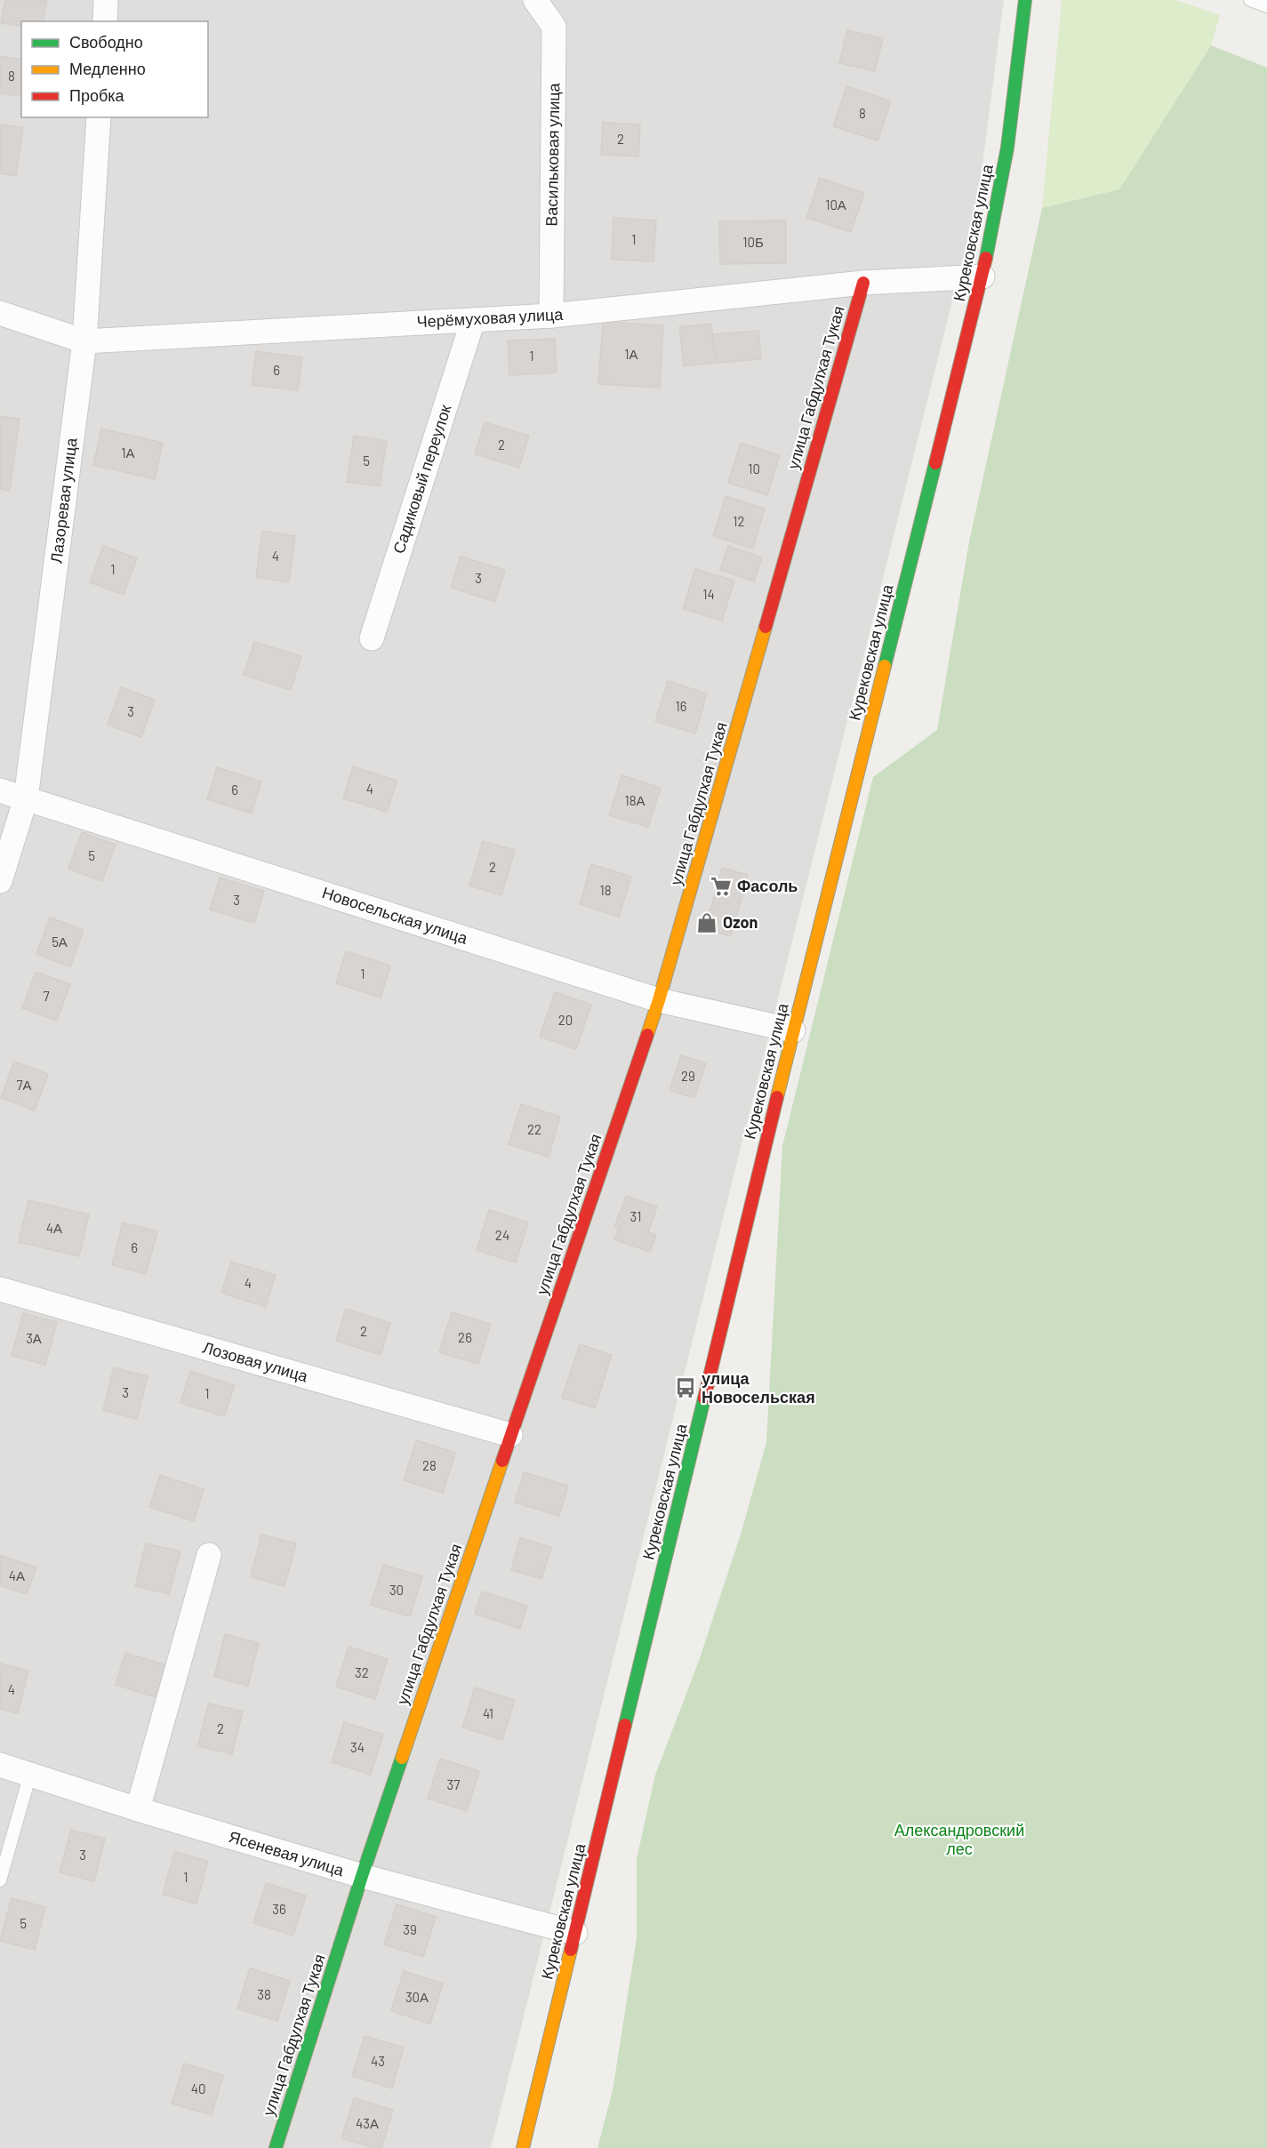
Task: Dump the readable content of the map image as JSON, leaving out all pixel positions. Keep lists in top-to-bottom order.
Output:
{
  "streets": {
    "street": [
      "Васильковая улица",
      "Курековская улица",
      "Черёмуховая улица",
      "улица Габдулхая Тукая",
      "Садиковый переулок",
      "Лазоревая улица",
      "Новосельская улица",
      "Лозовая улица",
      "Ясеневая улица"
    ]
  },
  "crossings": [
    ["Васильковая улица", "Черёмуховая улица"],
    ["Курековская улица", "Черёмуховая улица"],
    ["Курековская улица", "Новосельская улица"],
    ["Курековская улица", "Ясеневая улица"],
    ["Черёмуховая улица", "улица Габдулхая Тукая"],
    ["Черёмуховая улица", "Садиковый переулок"],
    ["Черёмуховая улица", "Лазоревая улица"],
    ["улица Габдулхая Тукая", "Новосельская улица"],
    ["улица Габдулхая Тукая", "Лозовая улица"],
    ["улица Габдулхая Тукая", "Ясеневая улица"],
    ["Лазоревая улица", "Новосельская улица"]
  ],
  "parks": ["Александровский лес"],
  "places": {
    "supermarket": ["Фасоль"],
    "shop": ["Ozon"],
    "bus stop": ["улица Новосельская"]
  },
  "house_numbers": [
    "8",
    "8",
    "2",
    "10А",
    "1",
    "10Б",
    "1А",
    "1",
    "6",
    "2",
    "1А",
    "5",
    "10",
    "12",
    "4",
    "1",
    "3",
    "14",
    "16",
    "3",
    "4",
    "6",
    "18А",
    "5",
    "2",
    "18",
    "3",
    "5А",
    "1",
    "7",
    "20",
    "29",
    "7А",
    "22",
    "31",
    "4А",
    "24",
    "6",
    "4",
    "2",
    "26",
    "3А",
    "3",
    "1",
    "28",
    "4А",
    "30",
    "32",
    "4",
    "41",
    "2",
    "34",
    "37",
    "3",
    "1",
    "36",
    "5",
    "39",
    "38",
    "30А",
    "43",
    "40",
    "43А"
  ],
  "legend": ["Свободно", "Медленно", "Пробка"]
}
